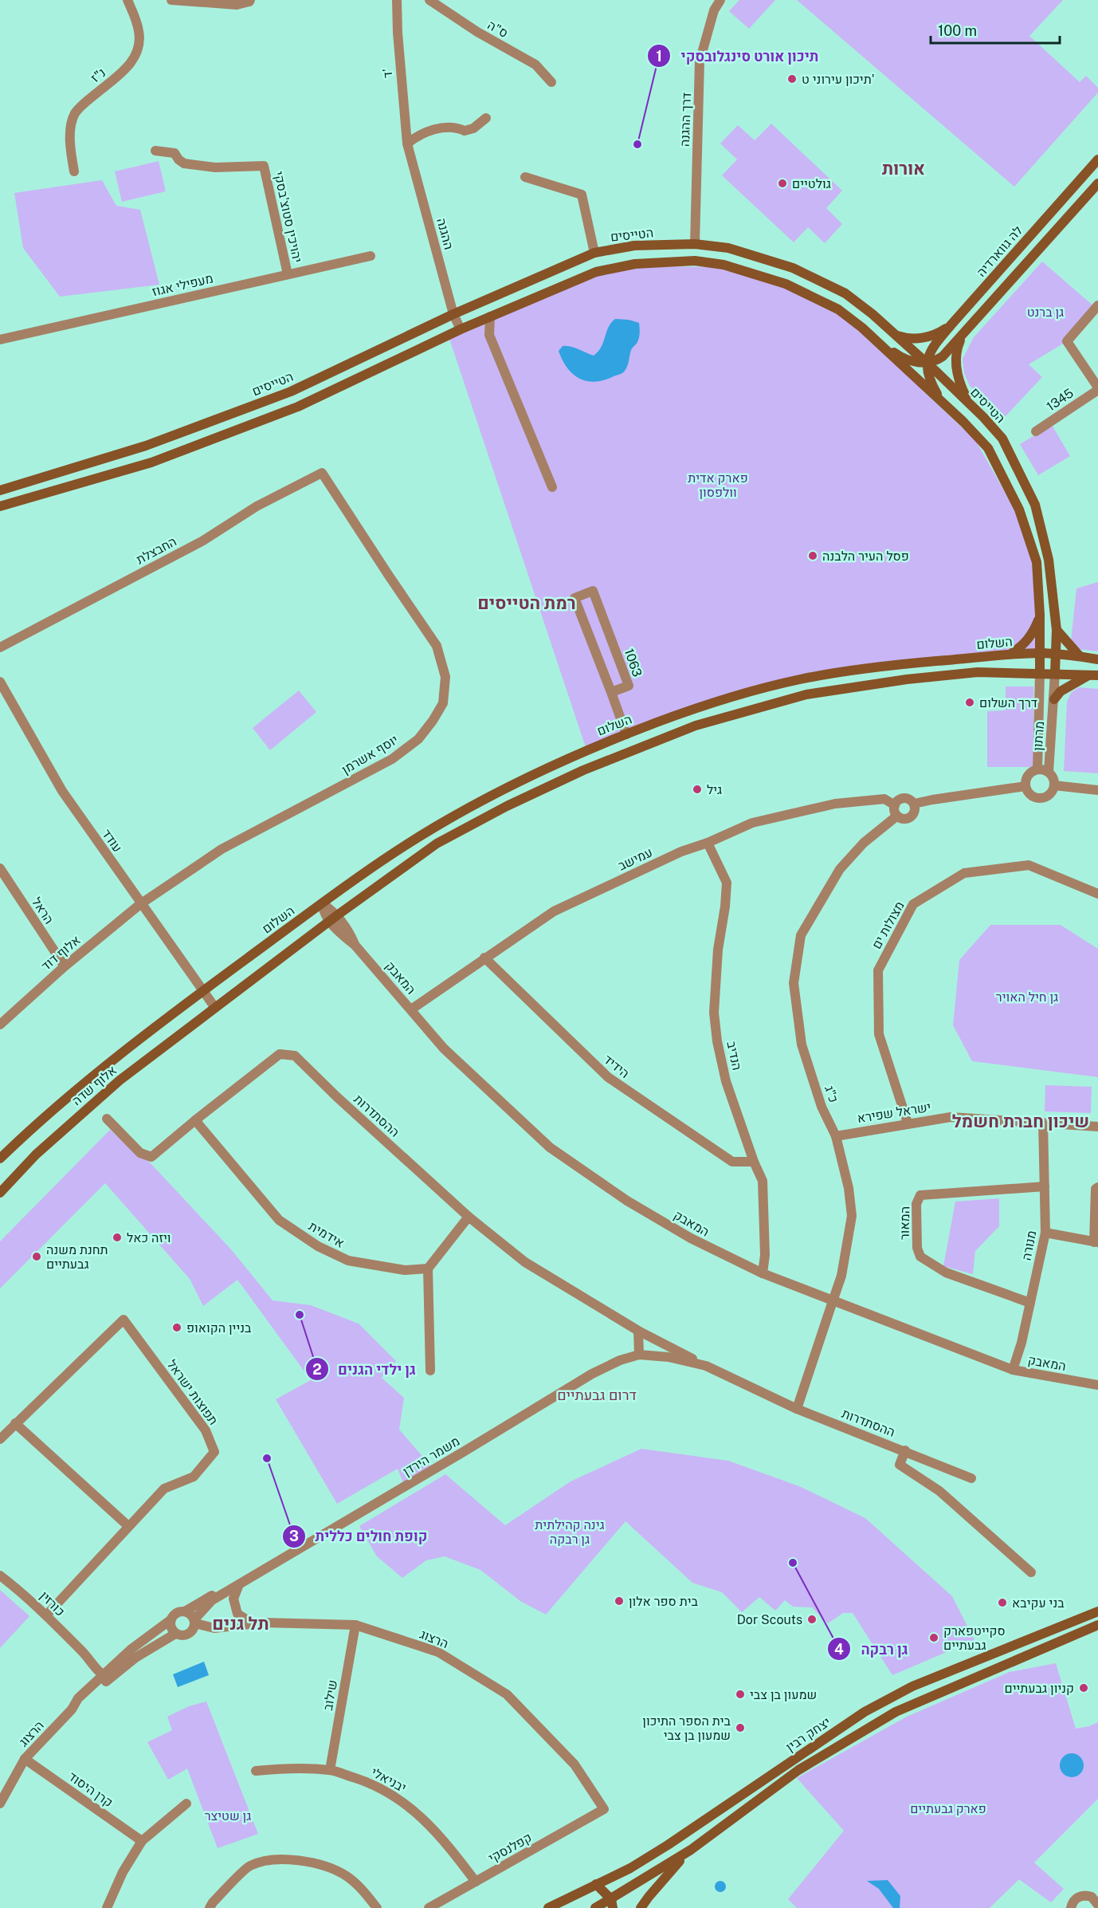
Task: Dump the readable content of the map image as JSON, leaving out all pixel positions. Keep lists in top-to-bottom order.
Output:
{
  "streets": {
    "main road": [
      "הטייסים",
      "לה גווארדיה",
      "השלום",
      "אלוף שדה",
      "יצחק רבין"
    ],
    "street": [
      "ס\"ה",
      "ד'",
      "נ\"ז",
      "דרך ההגנה",
      "יהויכין סטוצ'בסקי",
      "ההגנה",
      "מעפילי אגוז",
      "1345",
      "החבצלת",
      "1063",
      "מרתון",
      "יוסף אשרמן",
      "עודד",
      "עמישב",
      "הראל",
      "מצולות ים",
      "אלוף דוד",
      "המאבק",
      "הנדיב",
      "הידיד",
      "כ\"ג",
      "ישראל שפירא",
      "ההסתדרות",
      "המאור",
      "אידמית",
      "מנורה",
      "תפוצות ישראל",
      "משמר הירדן",
      "כורזין",
      "הרצוג",
      "שילוב",
      "יבניאלי",
      "קרן היסוד",
      "קפלנסקי"
    ]
  },
  "crossings": [
    ["ד'", "ההגנה"],
    ["דרך ההגנה", "הטייסים"],
    ["יהויכין סטוצ'בסקי", "מעפילי אגוז"],
    ["ההגנה", "הטייסים"],
    ["הטייסים", "לה גווארדיה"],
    ["הטייסים", "השלום"],
    ["הטייסים", "מרתון"],
    ["החבצלת", "יוסף אשרמן"],
    ["השלום", "עודד"],
    ["השלום", "המאבק"],
    ["השלום", "אלוף שדה"],
    ["יוסף אשרמן", "עודד"],
    ["יוסף אשרמן", "אלוף דוד"],
    ["עודד", "אלוף דוד"],
    ["עודד", "אלוף שדה"],
    ["עמישב", "המאבק"],
    ["עמישב", "הנדיב"],
    ["עמישב", "הידיד"],
    ["עמישב", "כ\"ג"],
    ["הראל", "אלוף דוד"],
    ["מצולות ים", "ישראל שפירא"],
    ["המאבק", "הנדיב"],
    ["המאבק", "כ\"ג"],
    ["המאבק", "מנורה"],
    ["הנדיב", "הידיד"],
    ["כ\"ג", "ישראל שפירא"],
    ["כ\"ג", "ההסתדרות"],
    ["ישראל שפירא", "מנורה"],
    ["ההסתדרות", "אידמית"],
    ["ההסתדרות", "משמר הירדן"],
    ["המאור", "מנורה"],
    ["תפוצות ישראל", "כורזין"],
    ["משמר הירדן", "הרצוג"],
    ["כורזין", "הרצוג"],
    ["הרצוג", "שילוב"],
    ["הרצוג", "קרן היסוד"],
    ["הרצוג", "קפלנסקי"],
    ["שילוב", "יבניאלי"],
    ["יבניאלי", "קפלנסקי"]
  ],
  "districts": [
    "אורות",
    "רמת הטייסים",
    "שיכון חברת חשמל",
    "דרום גבעתיים",
    "תל גנים"
  ],
  "parks": [
    "גן ברנט",
    "פארק אדית וולפסון",
    "גן חיל האויר",
    "גינה קהילתית גן רבקה",
    "פארק גבעתיים",
    "גן שטיצר"
  ],
  "places": [
    "תיכון עירוני ט'",
    "תיכון אורט סינגלובסקי",
    "גולטיים",
    "פסל העיר הלבנה",
    "דרך השלום",
    "גיל",
    "ויזה כאל",
    "תחנת משנה גבעתיים",
    "גן ילדי הגנים",
    "בניין הקואופ",
    "קופת חולים כללית",
    "גן רבקה",
    "בית ספר אלון",
    "בני עקיבא",
    "Dor Scouts",
    "סקייטפארק גבעתיים",
    "קניון גבעתיים",
    "שמעון בן צבי",
    "בית הספר התיכון שמעון בן צבי"
  ],
  "scale_bar": "100 m"
}
